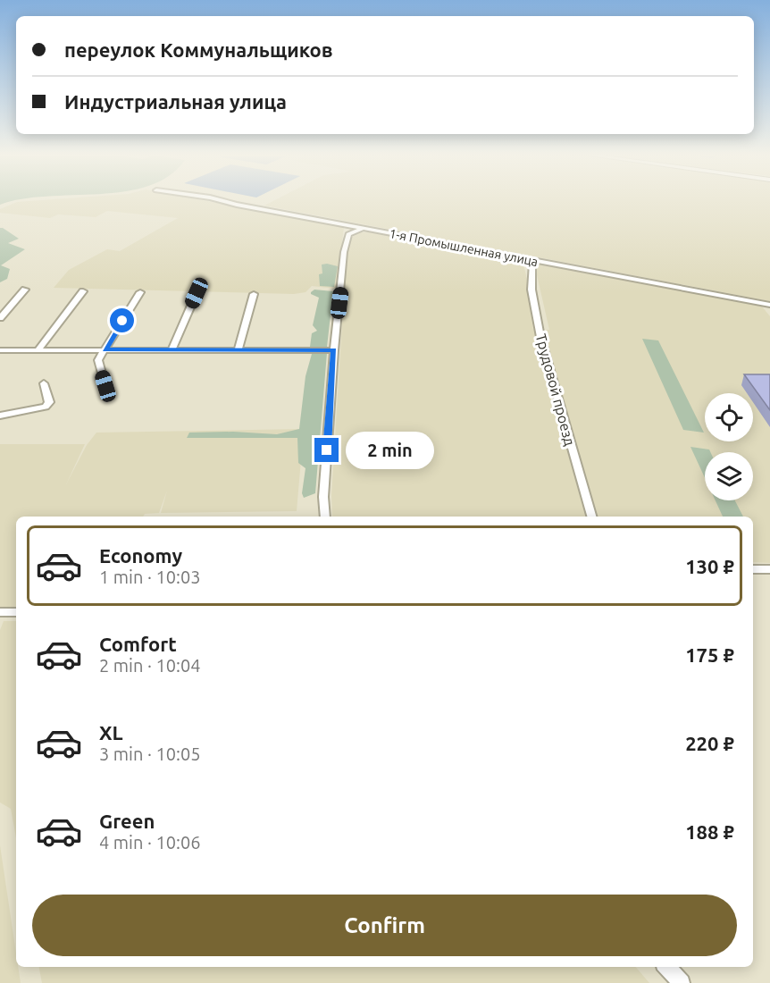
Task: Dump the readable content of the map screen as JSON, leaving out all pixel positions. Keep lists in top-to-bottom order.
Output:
{
  "streets": {
    "street": ["1-я Промышленная улица", "Трудовой проезд"]
  },
  "crossings": [
    ["1-я Промышленная улица", "Трудовой проезд"]
  ],
  "page": {
    "banner": ["переулок Коммунальщиков", "Индустриальная улица"],
    "bubble": "2 min",
    "list": [
      {
        "name": "Economy",
        "note": "1 min · 10:03",
        "value": "130 ₽"
      },
      {
        "name": "Comfort",
        "note": "2 min · 10:04",
        "value": "175 ₽"
      },
      {
        "name": "XL",
        "note": "3 min · 10:05",
        "value": "220 ₽"
      },
      {
        "name": "Green",
        "note": "4 min · 10:06",
        "value": "188 ₽"
      }
    ],
    "buttons": "Confirm"
  }
}
